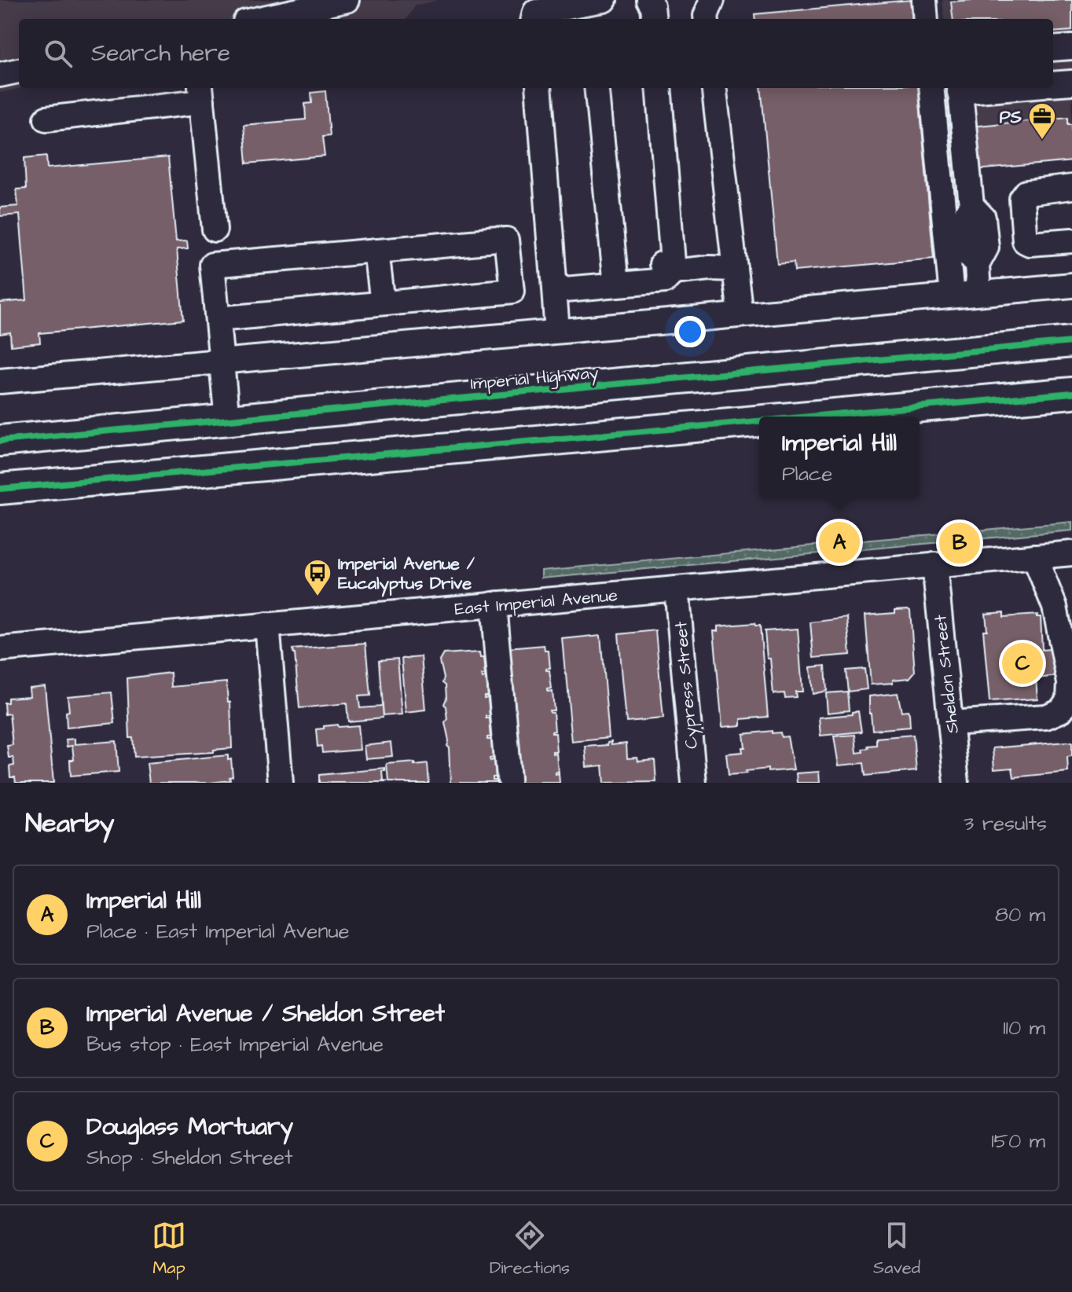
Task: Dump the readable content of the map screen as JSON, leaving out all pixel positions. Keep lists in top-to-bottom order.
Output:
{
  "streets": {
    "main road": ["Imperial Highway"],
    "street": ["East Imperial Avenue", "Sheldon Street", "Cypress Street"]
  },
  "crossings": [
    ["East Imperial Avenue", "Sheldon Street"],
    ["East Imperial Avenue", "Cypress Street"]
  ],
  "places": {
    "office": ["PS"],
    "bus stop": ["Imperial Avenue / Eucalyptus Drive"]
  },
  "page": {
    "search": "Search here",
    "popup": ["Imperial Hill", "Place"],
    "pins": ["A", "B", "C"],
    "heading": ["Nearby", "3 results"],
    "list": [
      {
        "mark": "A",
        "name": "Imperial Hill",
        "note": "Place · East Imperial Avenue",
        "value": "80 m"
      },
      {
        "mark": "B",
        "name": "Imperial Avenue / Sheldon Street",
        "note": "Bus stop · East Imperial Avenue",
        "value": "110 m"
      },
      {
        "mark": "C",
        "name": "Douglass Mortuary",
        "note": "Shop · Sheldon Street",
        "value": "150 m"
      }
    ],
    "nav": ["Map", "Directions", "Saved"]
  }
}
